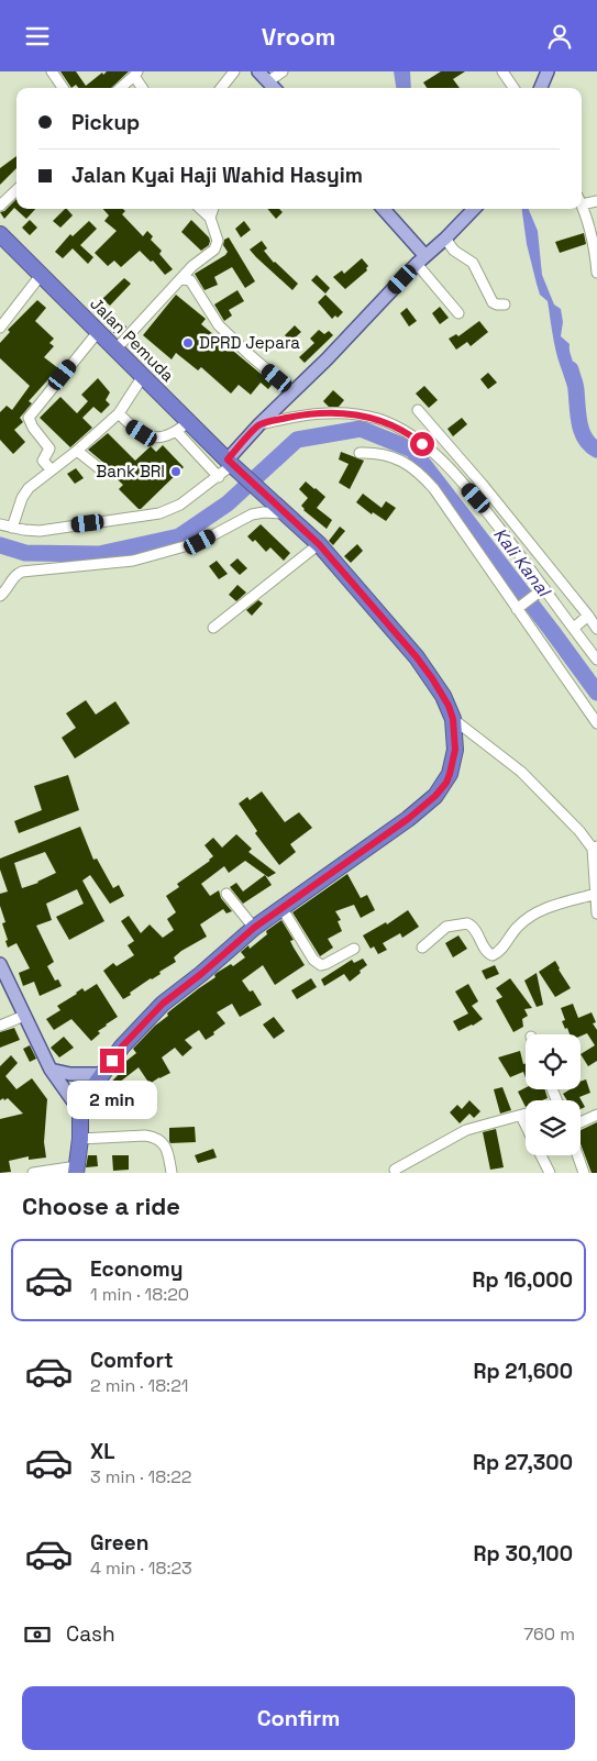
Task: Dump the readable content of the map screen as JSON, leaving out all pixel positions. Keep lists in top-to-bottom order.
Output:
{
  "streets": {
    "highway": ["Jalan Pemuda"]
  },
  "water": ["Kali Kanal"],
  "places": ["DPRD Jepara", "Bank BRI"],
  "page": {
    "header": "Vroom",
    "banner": ["Pickup", "Jalan Kyai Haji Wahid Hasyim"],
    "bubble": "2 min",
    "heading": "Choose a ride",
    "list": [
      {
        "name": "Economy",
        "note": "1 min · 18:20",
        "value": "Rp 16,000"
      },
      {
        "name": "Comfort",
        "note": "2 min · 18:21",
        "value": "Rp 21,600"
      },
      {
        "name": "XL",
        "note": "3 min · 18:22",
        "value": "Rp 27,300"
      },
      {
        "name": "Green",
        "note": "4 min · 18:23",
        "value": "Rp 30,100"
      }
    ],
    "pay": ["Cash", "760 m"],
    "buttons": "Confirm"
  }
}
